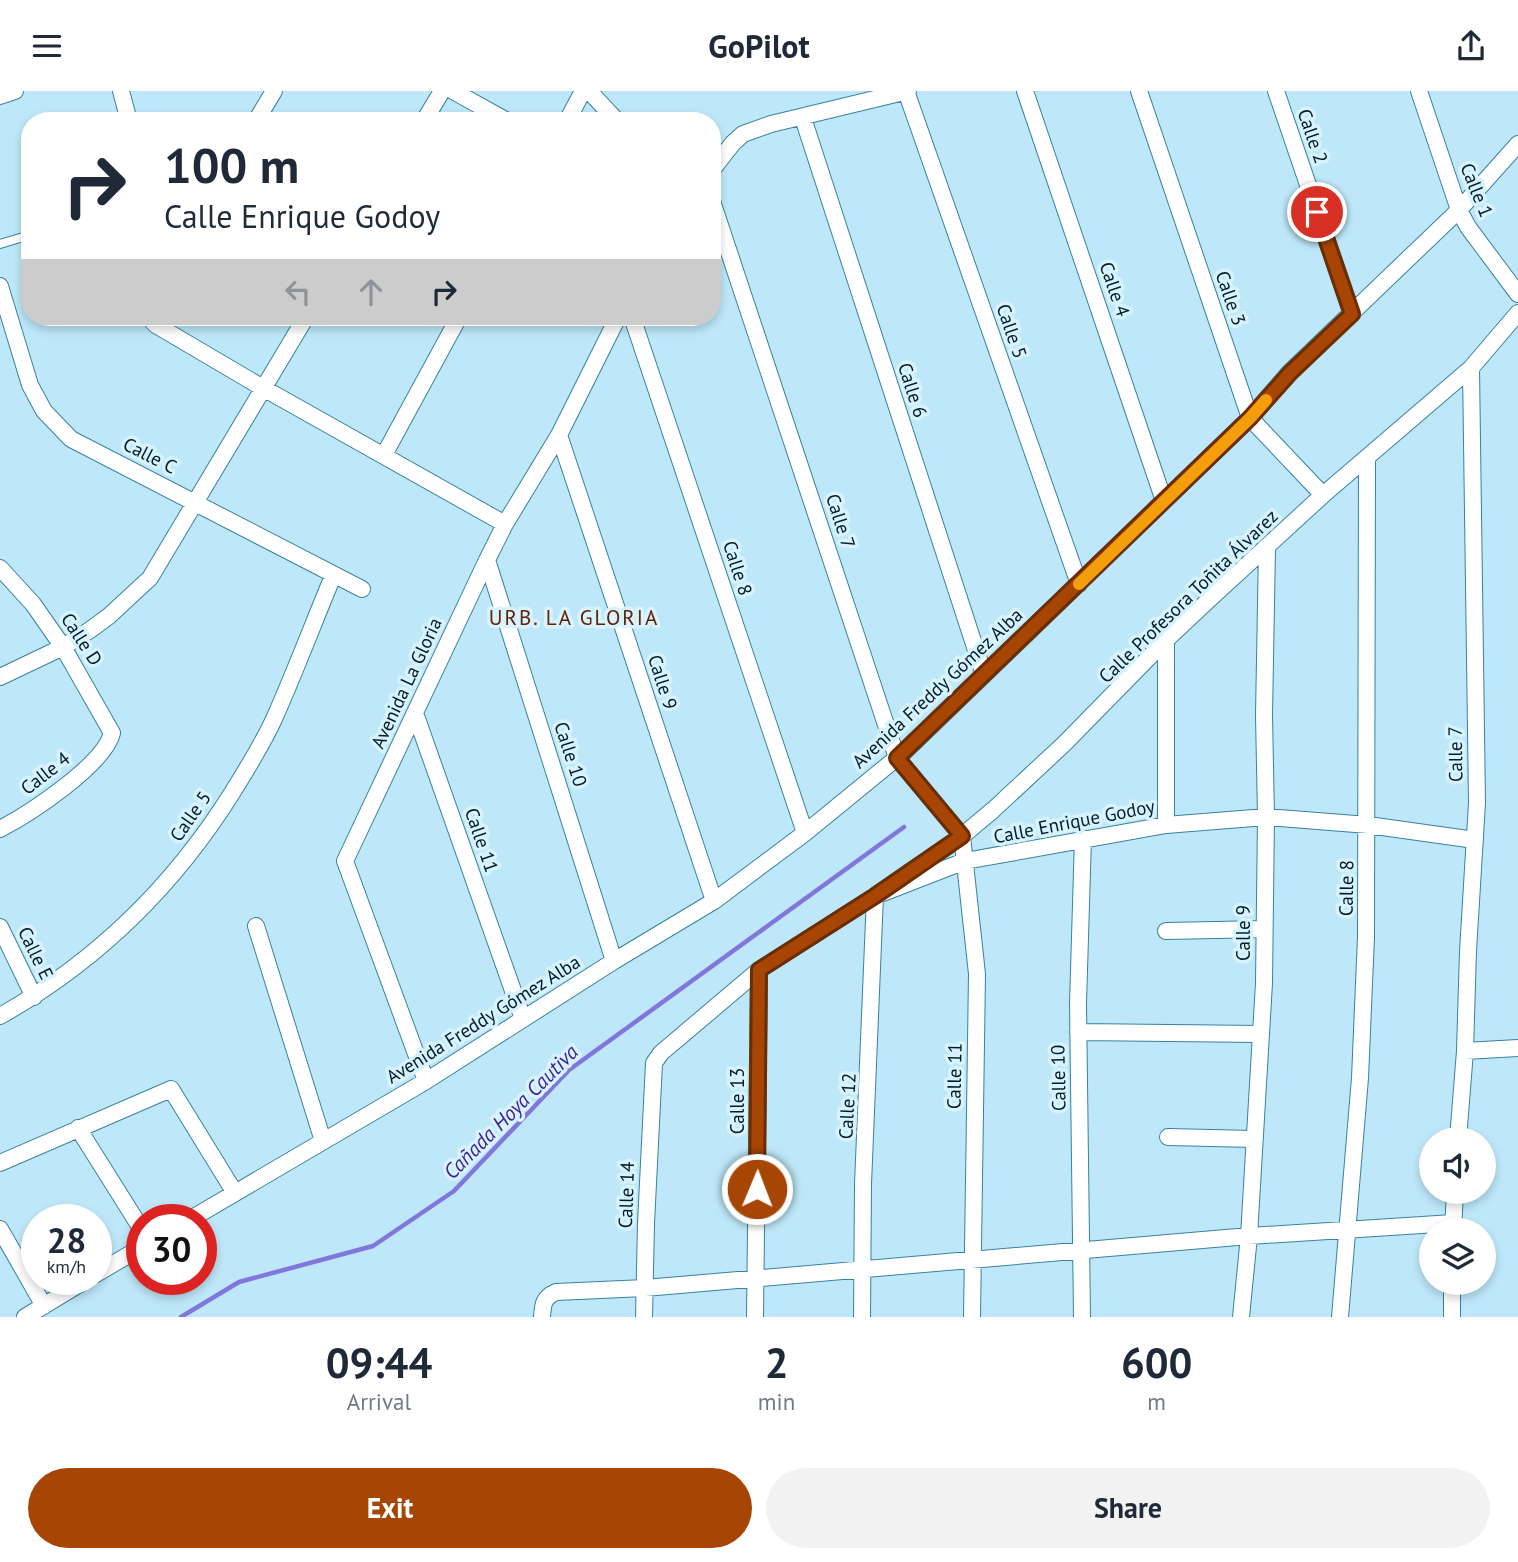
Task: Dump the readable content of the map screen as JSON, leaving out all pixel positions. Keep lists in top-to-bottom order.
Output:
{
  "streets": {
    "street": [
      "Calle 2",
      "Calle 1",
      "Calle 4",
      "Calle 3",
      "Calle 5",
      "Calle 6",
      "Calle C",
      "Calle 7",
      "Calle 8",
      "Calle Profesora Toñita Álvarez",
      "Calle D",
      "Calle 9",
      "Avenida La Gloria",
      "Avenida Freddy Gómez Alba",
      "Calle 10",
      "Calle Enrique Godoy",
      "Calle 11",
      "Calle E",
      "Calle 13",
      "Calle 12",
      "Calle 14"
    ]
  },
  "crossings": [
    ["Calle 2", "Avenida Freddy Gómez Alba"],
    ["Calle 1", "Avenida Freddy Gómez Alba"],
    ["Calle 4", "Calle D"],
    ["Calle 4", "Avenida Freddy Gómez Alba"],
    ["Calle 3", "Calle Profesora Toñita Álvarez"],
    ["Calle 3", "Avenida Freddy Gómez Alba"],
    ["Calle 5", "Calle C"],
    ["Calle 5", "Avenida Freddy Gómez Alba"],
    ["Calle 5", "Calle E"],
    ["Calle 6", "Avenida Freddy Gómez Alba"],
    ["Calle 7", "Calle Profesora Toñita Álvarez"],
    ["Calle 7", "Avenida Freddy Gómez Alba"],
    ["Calle 7", "Calle Enrique Godoy"],
    ["Calle 7", "Calle 11"],
    ["Calle 8", "Calle Profesora Toñita Álvarez"],
    ["Calle 8", "Avenida Freddy Gómez Alba"],
    ["Calle 8", "Calle Enrique Godoy"],
    ["Calle Profesora Toñita Álvarez", "Calle 9"],
    ["Calle Profesora Toñita Álvarez", "Calle Enrique Godoy"],
    ["Calle Profesora Toñita Álvarez", "Calle 11"],
    ["Calle Profesora Toñita Álvarez", "Calle 12"],
    ["Calle 9", "Avenida La Gloria"],
    ["Calle 9", "Avenida Freddy Gómez Alba"],
    ["Calle 9", "Calle Enrique Godoy"],
    ["Avenida La Gloria", "Avenida Freddy Gómez Alba"],
    ["Avenida La Gloria", "Calle 10"],
    ["Avenida La Gloria", "Calle 11"],
    ["Avenida Freddy Gómez Alba", "Calle 10"],
    ["Avenida Freddy Gómez Alba", "Calle 11"],
    ["Calle 10", "Calle Enrique Godoy"],
    ["Calle Enrique Godoy", "Calle 11"],
    ["Calle Enrique Godoy", "Calle 13"],
    ["Calle Enrique Godoy", "Calle 12"],
    ["Calle Enrique Godoy", "Calle 14"]
  ],
  "districts": ["URB. LA GLORIA"],
  "water": ["Cañada Hoya Cautiva"],
  "page": {
    "header": "GoPilot",
    "turn": ["100 m", "Calle Enrique Godoy"],
    "speed": "28 km/h",
    "limit": "30",
    "eta": [
      "09:44",
      "Arrival",
      "2",
      "min",
      "600",
      "m"
    ],
    "buttons": ["Exit", "Share"]
  }
}
